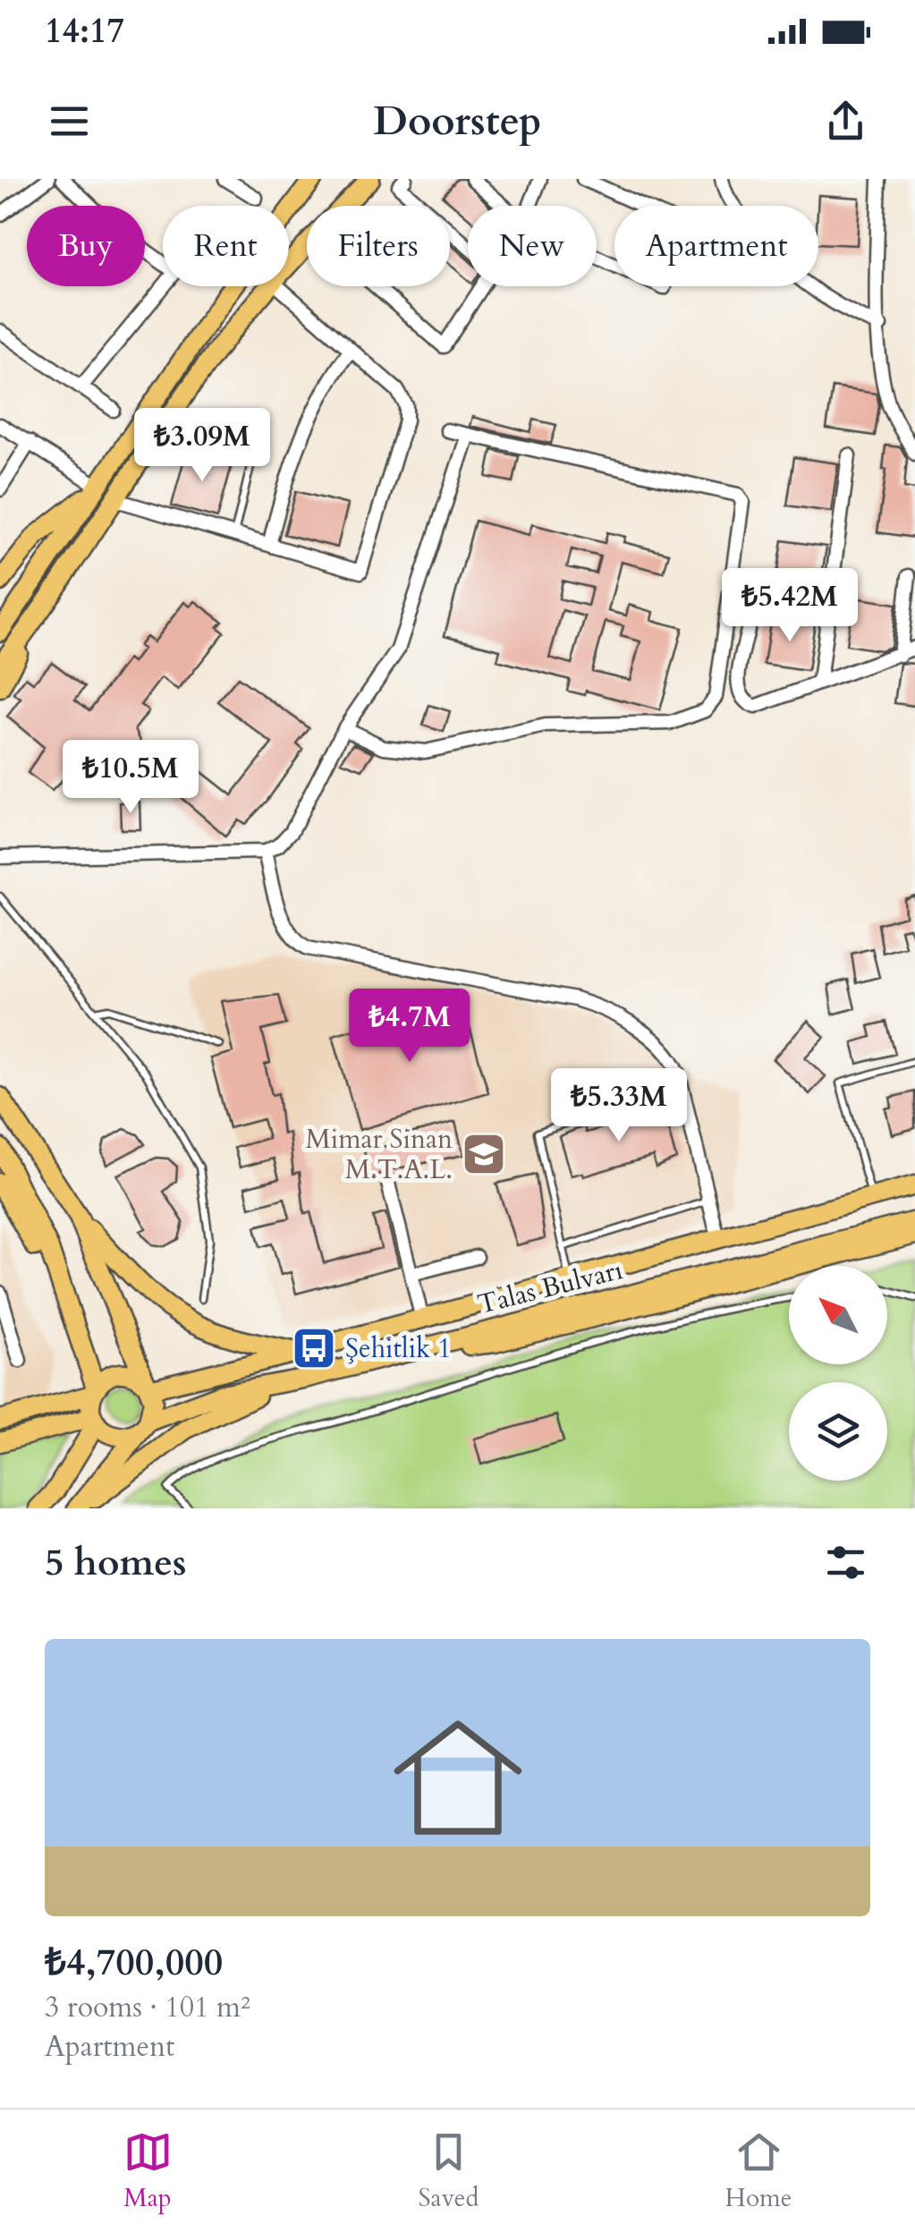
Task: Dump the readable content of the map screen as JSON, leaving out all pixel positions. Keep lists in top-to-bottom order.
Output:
{
  "streets": {
    "main road": ["Talas Bulvarı"]
  },
  "places": {
    "school or university": ["Mimar Sinan M.T.A.L."],
    "bus stop": ["Şehitlik 1"]
  },
  "north": "top left",
  "page": {
    "status": "14:17",
    "header": "Doorstep",
    "chip": [
      "Buy",
      "Rent",
      "Filters",
      "New",
      "Apartment"
    ],
    "price": [
      "₺3.09M",
      "₺5.42M",
      "₺10.5M",
      "₺4.7M",
      "₺5.33M"
    ],
    "heading": "5 homes",
    "list": [
      {
        "name": "₺4,700,000",
        "note": "3 rooms · 101 m² · Apartment"
      }
    ],
    "tabs": ["Map", "Saved", "Home"]
  }
}
